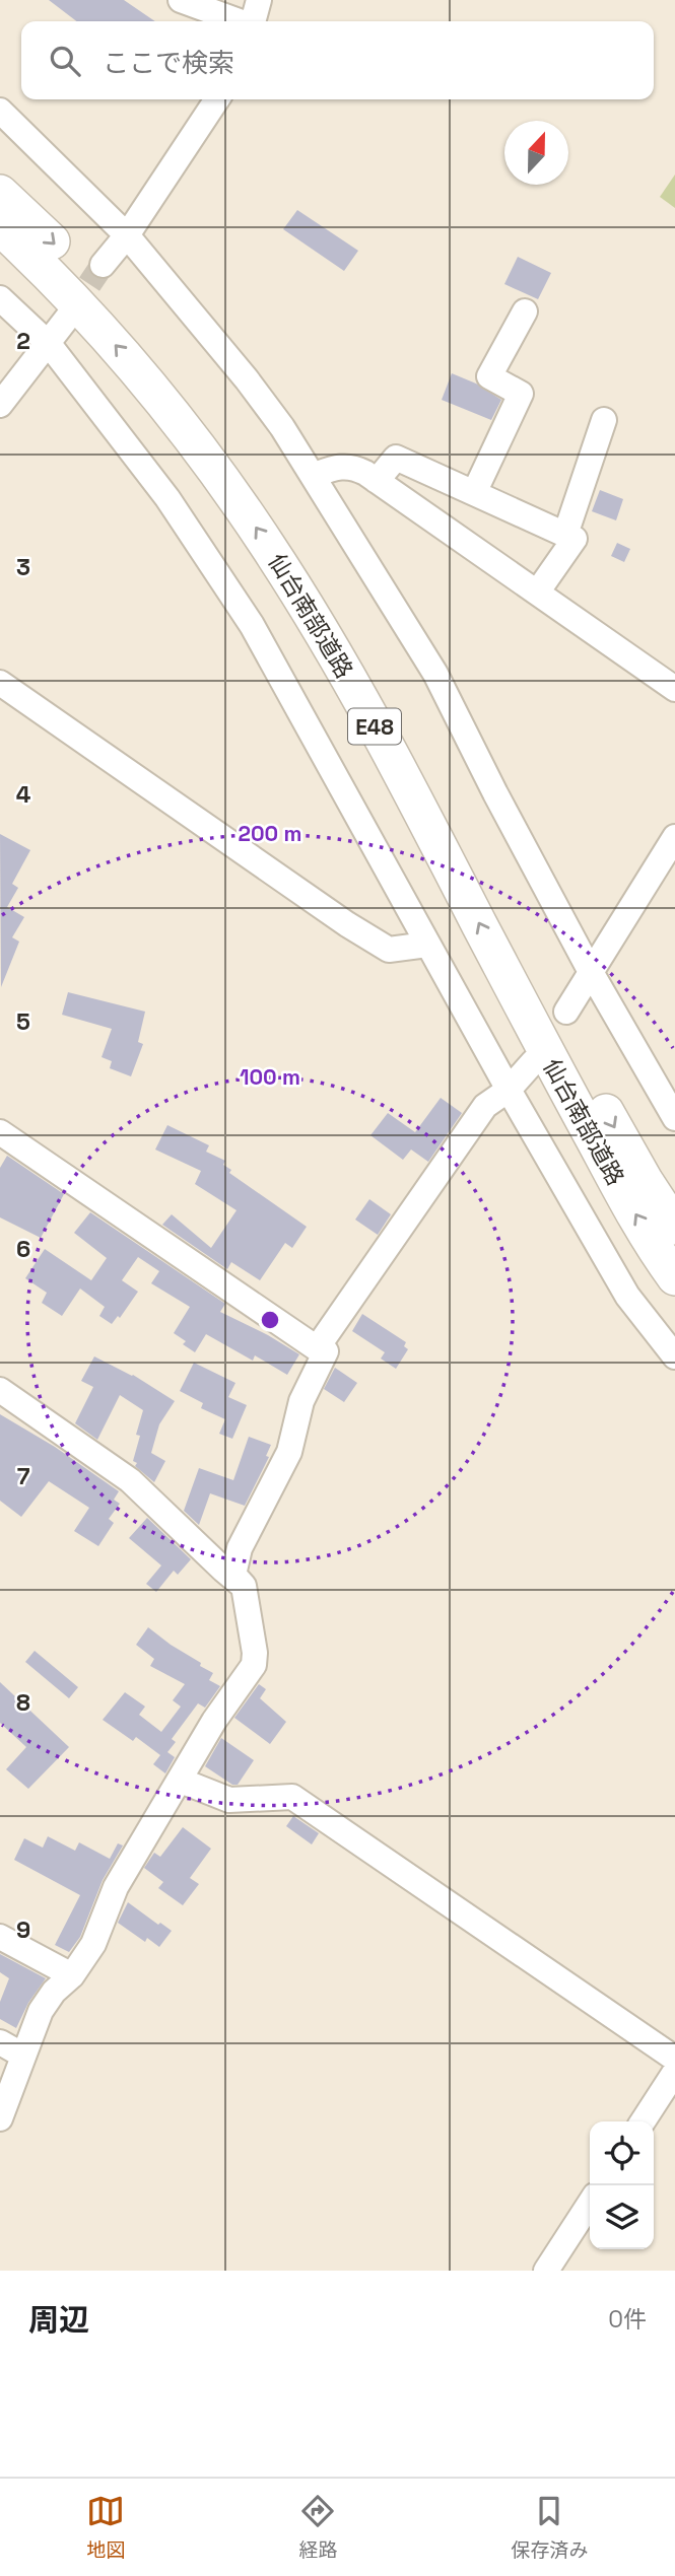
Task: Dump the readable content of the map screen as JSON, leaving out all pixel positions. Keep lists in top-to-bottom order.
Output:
{
  "streets": {
    "highway": ["仙台南部道路", "E48"]
  },
  "north": "top",
  "page": {
    "search": "ここで検索",
    "heading": ["周辺", "0件"],
    "nav": ["地図", "経路", "保存済み"]
  },
  "grid": {
    "rows": [
      "2",
      "3",
      "4",
      "5",
      "6",
      "7",
      "8",
      "9"
    ]
  },
  "rings": ["200 m", "100 m"]
}
